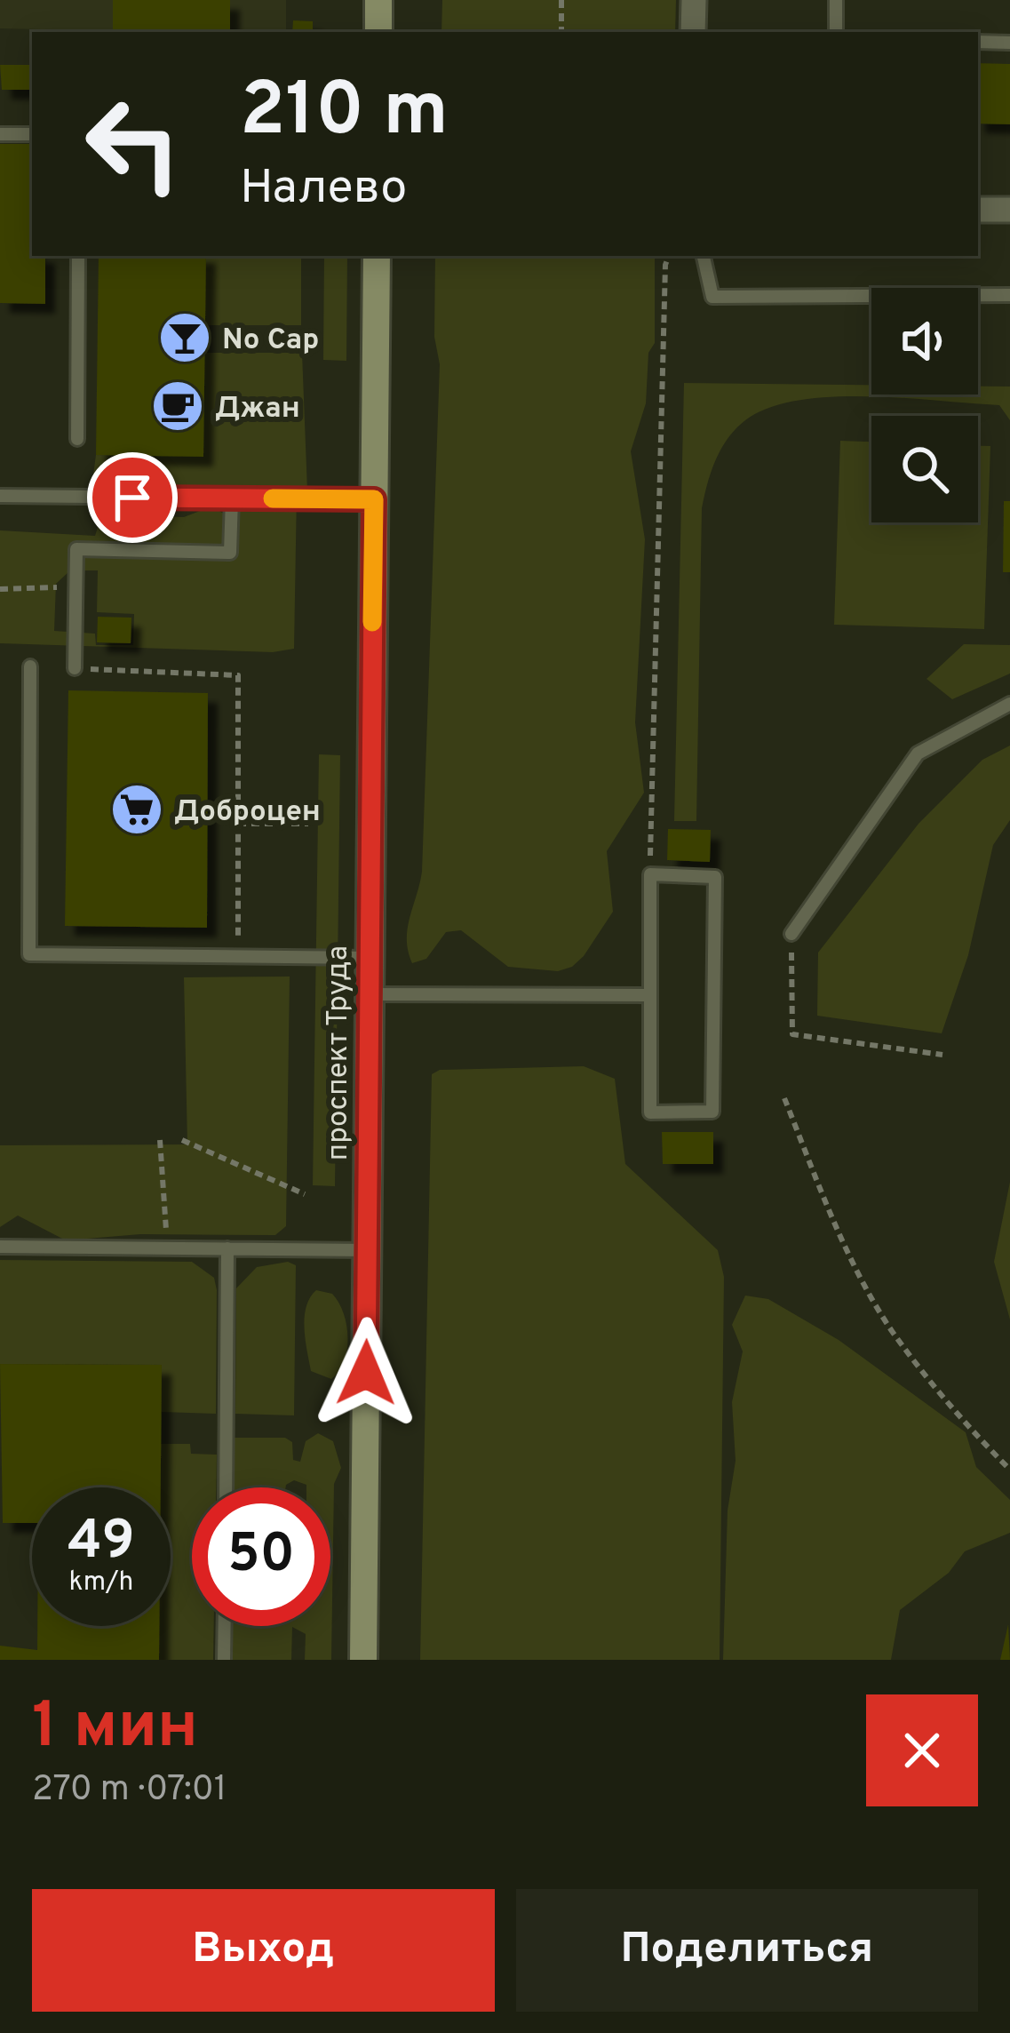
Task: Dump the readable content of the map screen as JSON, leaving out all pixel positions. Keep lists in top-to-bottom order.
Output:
{
  "streets": {
    "main road": ["проспект Труда"]
  },
  "places": {
    "bar": ["No Cap"],
    "cafe": ["Джан"],
    "supermarket": ["Доброцен"]
  },
  "page": {
    "turn": ["210 m", "Налево"],
    "speed": "49 km/h",
    "limit": "50",
    "heading": ["1 мин", "270 m · 07:01"],
    "buttons": ["Выход", "Поделиться"]
  }
}
